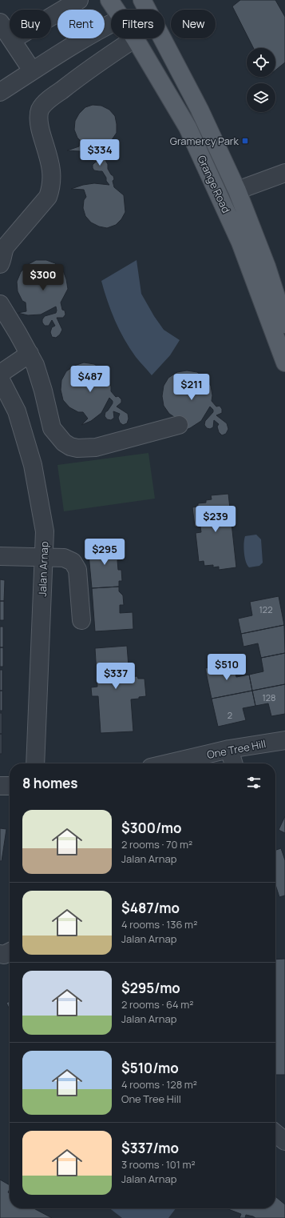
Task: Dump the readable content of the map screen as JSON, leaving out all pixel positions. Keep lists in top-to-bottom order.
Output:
{
  "streets": {
    "main road": ["Grange Road"],
    "street": ["Jalan Arnap", "One Tree Hill"]
  },
  "places": {
    "transit": ["Gramercy Park"]
  },
  "house_numbers": ["122", "128", "2"],
  "page": {
    "chip": [
      "Buy",
      "Rent",
      "Filters",
      "New"
    ],
    "price": [
      "$334",
      "$300",
      "$487",
      "$211",
      "$239",
      "$295",
      "$510",
      "$337"
    ],
    "heading": "8 homes",
    "list": [
      {
        "name": "$300/mo",
        "note": "2 rooms · 70 m² · Jalan Arnap"
      },
      {
        "name": "$487/mo",
        "note": "4 rooms · 136 m² · Jalan Arnap"
      },
      {
        "name": "$295/mo",
        "note": "2 rooms · 64 m² · Jalan Arnap"
      },
      {
        "name": "$510/mo",
        "note": "4 rooms · 128 m² · One Tree Hill"
      },
      {
        "name": "$337/mo",
        "note": "3 rooms · 101 m² · Jalan Arnap"
      }
    ]
  }
}
